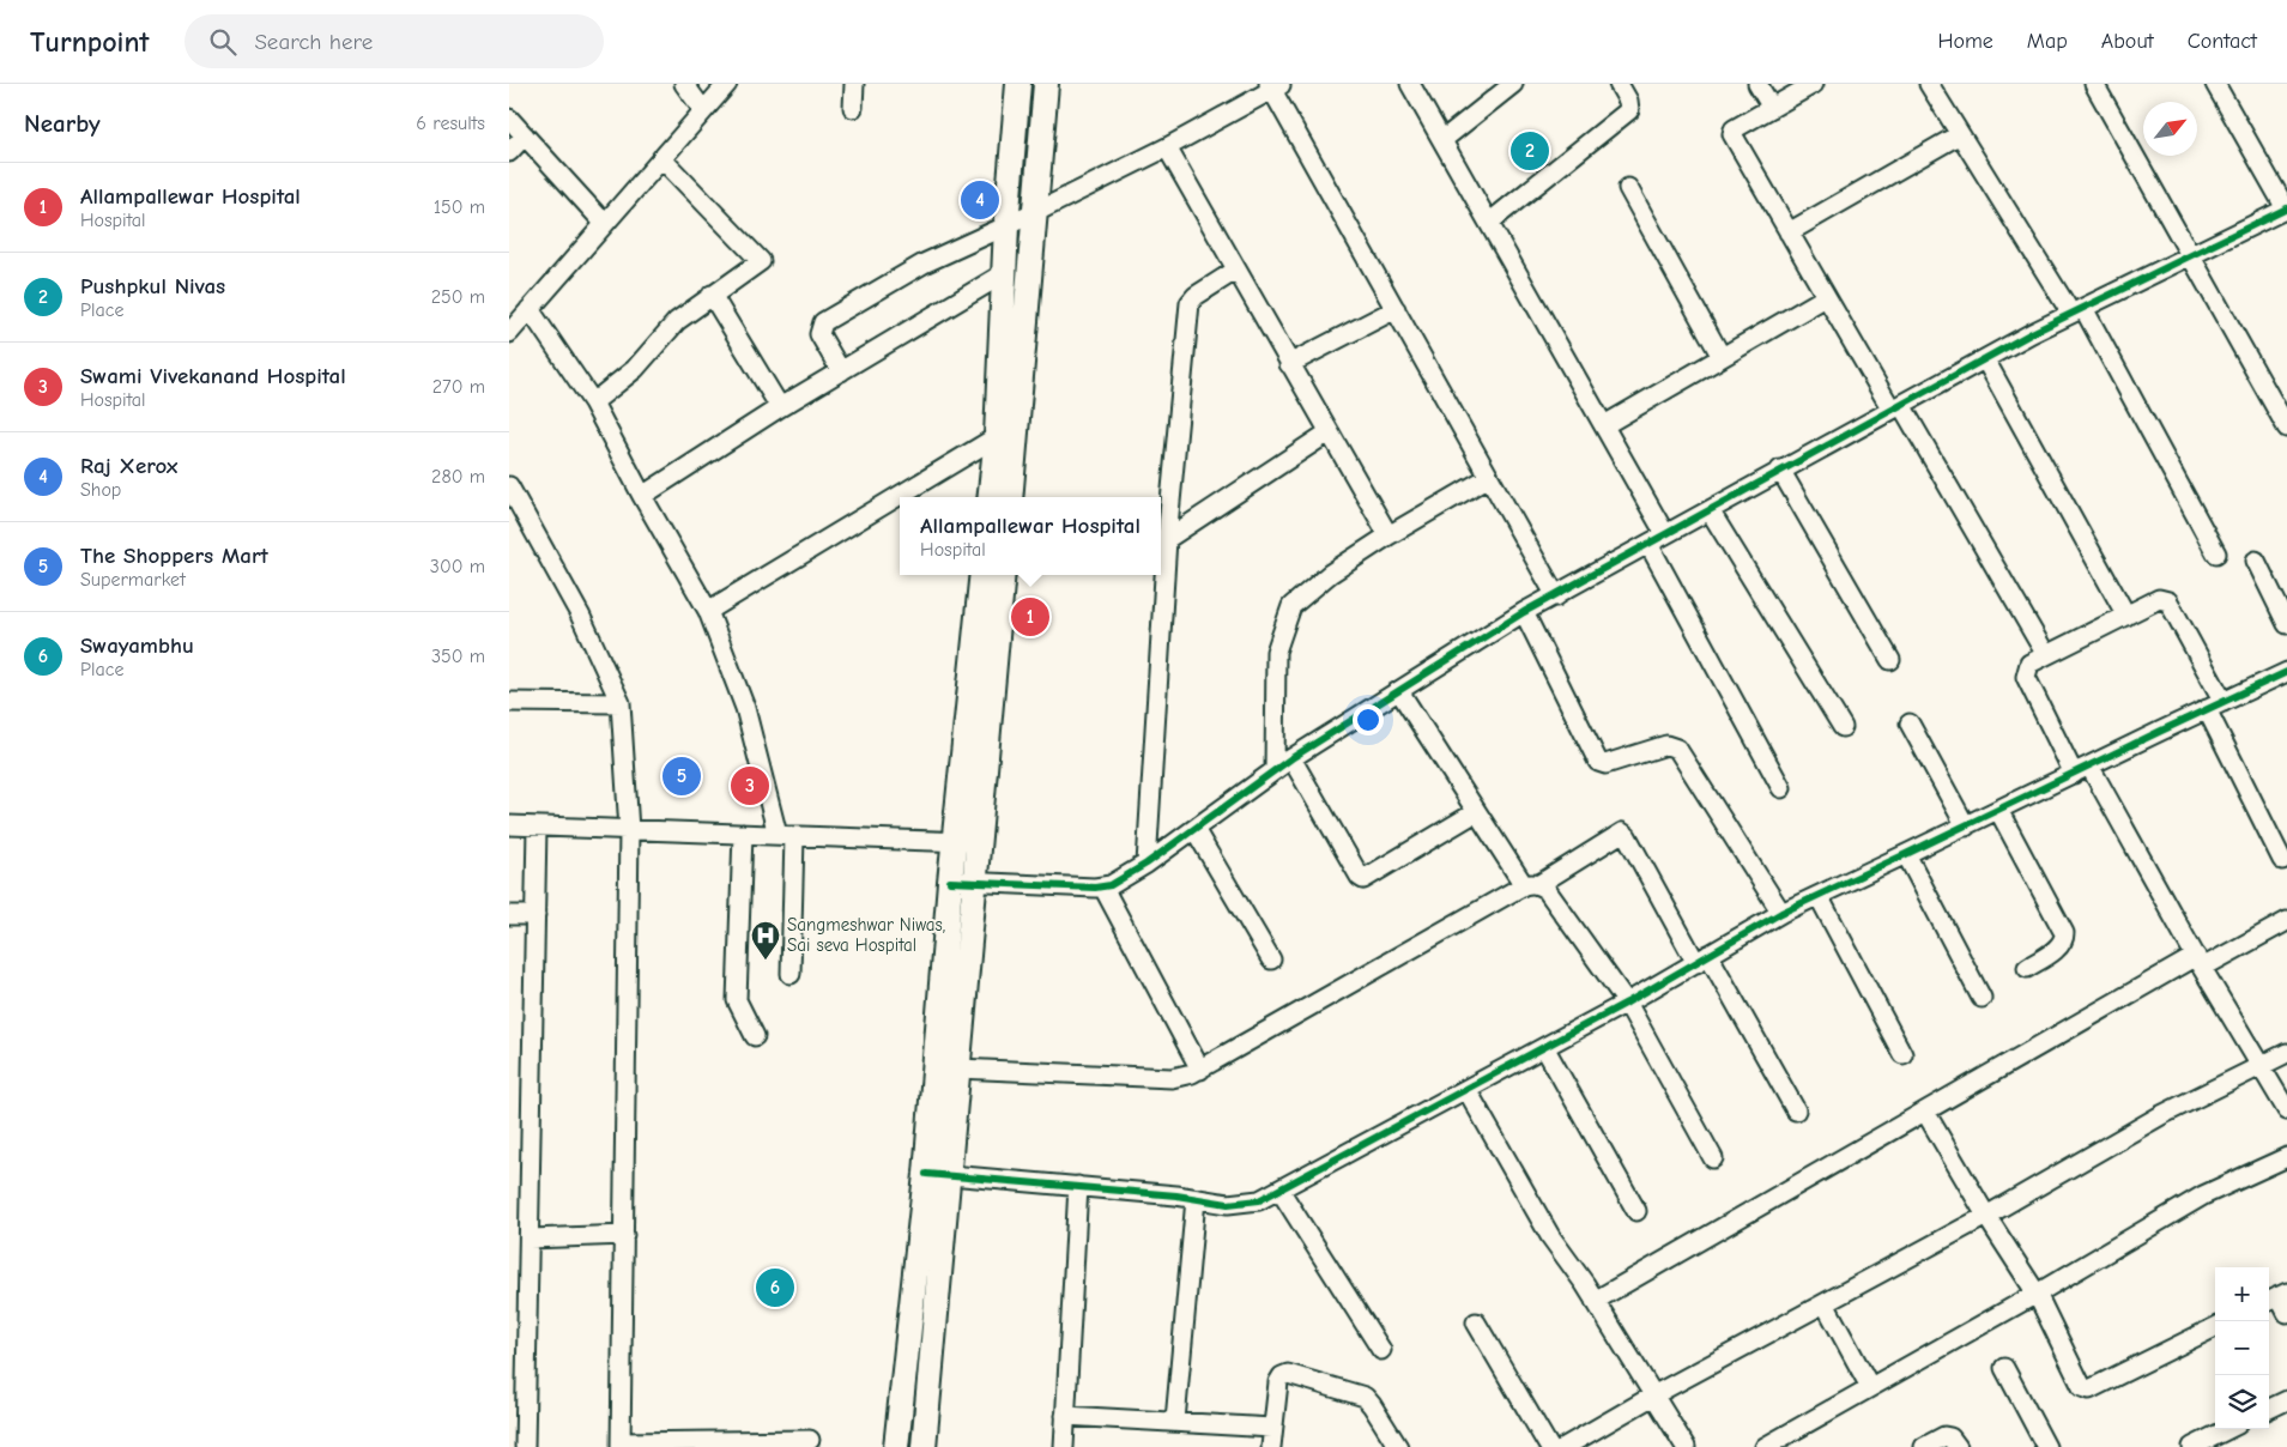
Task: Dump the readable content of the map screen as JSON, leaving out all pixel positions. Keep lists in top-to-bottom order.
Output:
{
  "places": {
    "hospital": ["Sangmeshwar Niwas, Sai seva Hospital"]
  },
  "north": "top right",
  "page": {
    "header": "Turnpoint",
    "search": "Search here",
    "nav": [
      "Home",
      "Map",
      "About",
      "Contact"
    ],
    "heading": ["Nearby", "6 results"],
    "pins": [
      "2",
      "4",
      "1",
      "5",
      "3",
      "6"
    ],
    "list": [
      {
        "mark": "1",
        "name": "Allampallewar Hospital",
        "note": "Hospital",
        "value": "150 m"
      },
      {
        "mark": "2",
        "name": "Pushpkul Nivas",
        "note": "Place",
        "value": "250 m"
      },
      {
        "mark": "3",
        "name": "Swami Vivekanand Hospital",
        "note": "Hospital",
        "value": "270 m"
      },
      {
        "mark": "4",
        "name": "Raj Xerox",
        "note": "Shop",
        "value": "280 m"
      },
      {
        "mark": "5",
        "name": "The Shoppers Mart",
        "note": "Supermarket",
        "value": "300 m"
      },
      {
        "mark": "6",
        "name": "Swayambhu",
        "note": "Place",
        "value": "350 m"
      }
    ],
    "popup": ["Allampallewar Hospital", "Hospital"],
    "map_buttons": ["+", "−"]
  }
}
